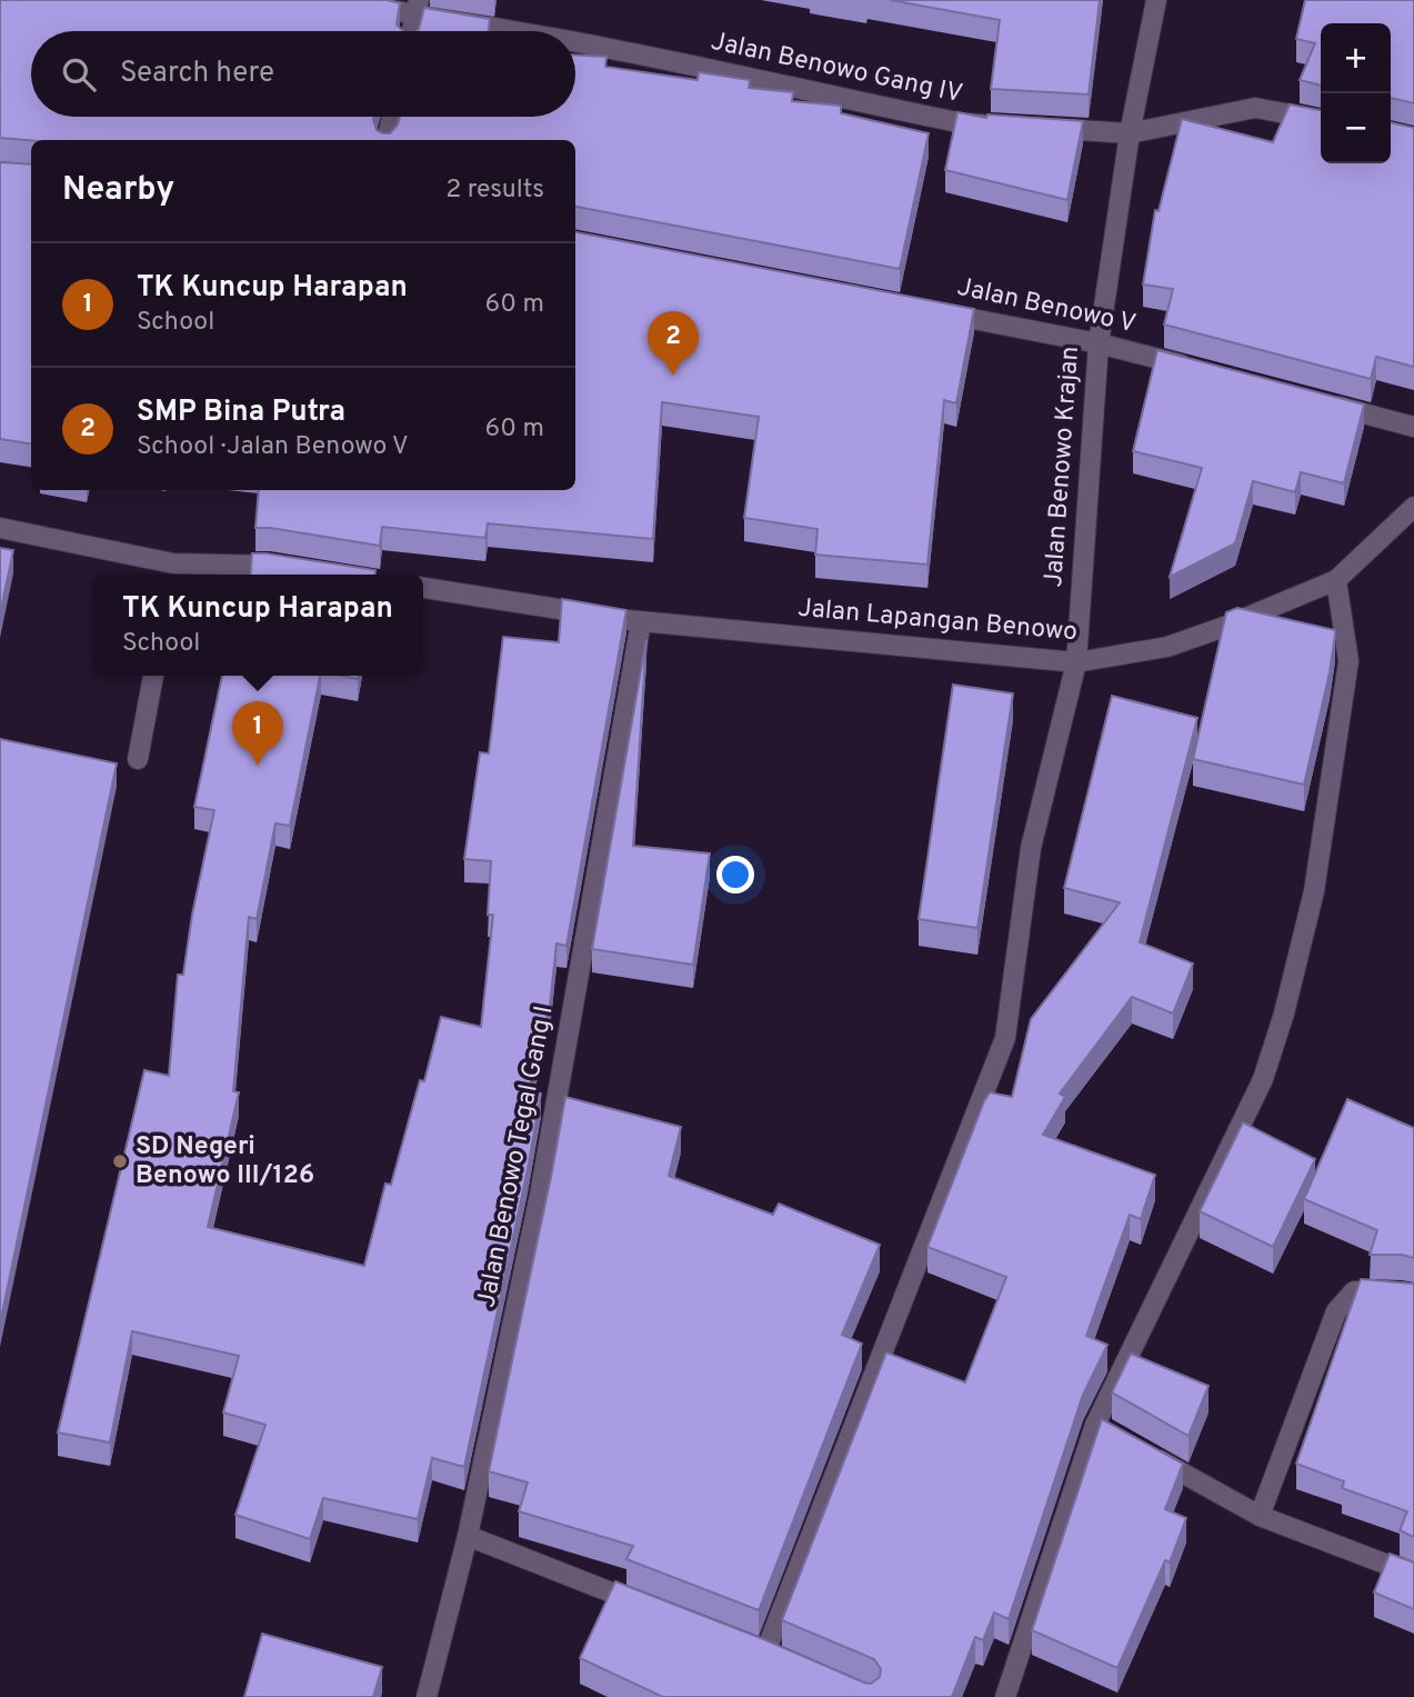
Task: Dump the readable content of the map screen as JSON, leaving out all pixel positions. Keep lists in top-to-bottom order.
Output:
{
  "streets": {
    "street": [
      "Jalan Benowo Gang IV",
      "Jalan Benowo V",
      "Jalan Benowo Krajan",
      "Jalan Lapangan Benowo",
      "Jalan Benowo Tegal Gang I"
    ]
  },
  "crossings": [
    ["Jalan Benowo V", "Jalan Benowo Krajan"],
    ["Jalan Benowo Krajan", "Jalan Lapangan Benowo"],
    ["Jalan Lapangan Benowo", "Jalan Benowo Tegal Gang I"]
  ],
  "places": ["SD Negeri Benowo III/126"],
  "page": {
    "map_buttons": ["+", "−"],
    "search": "Search here",
    "heading": ["Nearby", "2 results"],
    "list": [
      {
        "mark": "1",
        "name": "TK Kuncup Harapan",
        "note": "School",
        "value": "60 m"
      },
      {
        "mark": "2",
        "name": "SMP Bina Putra",
        "note": "School · Jalan Benowo V",
        "value": "60 m"
      }
    ],
    "pins": ["2", "1"],
    "popup": ["TK Kuncup Harapan", "School"]
  }
}
